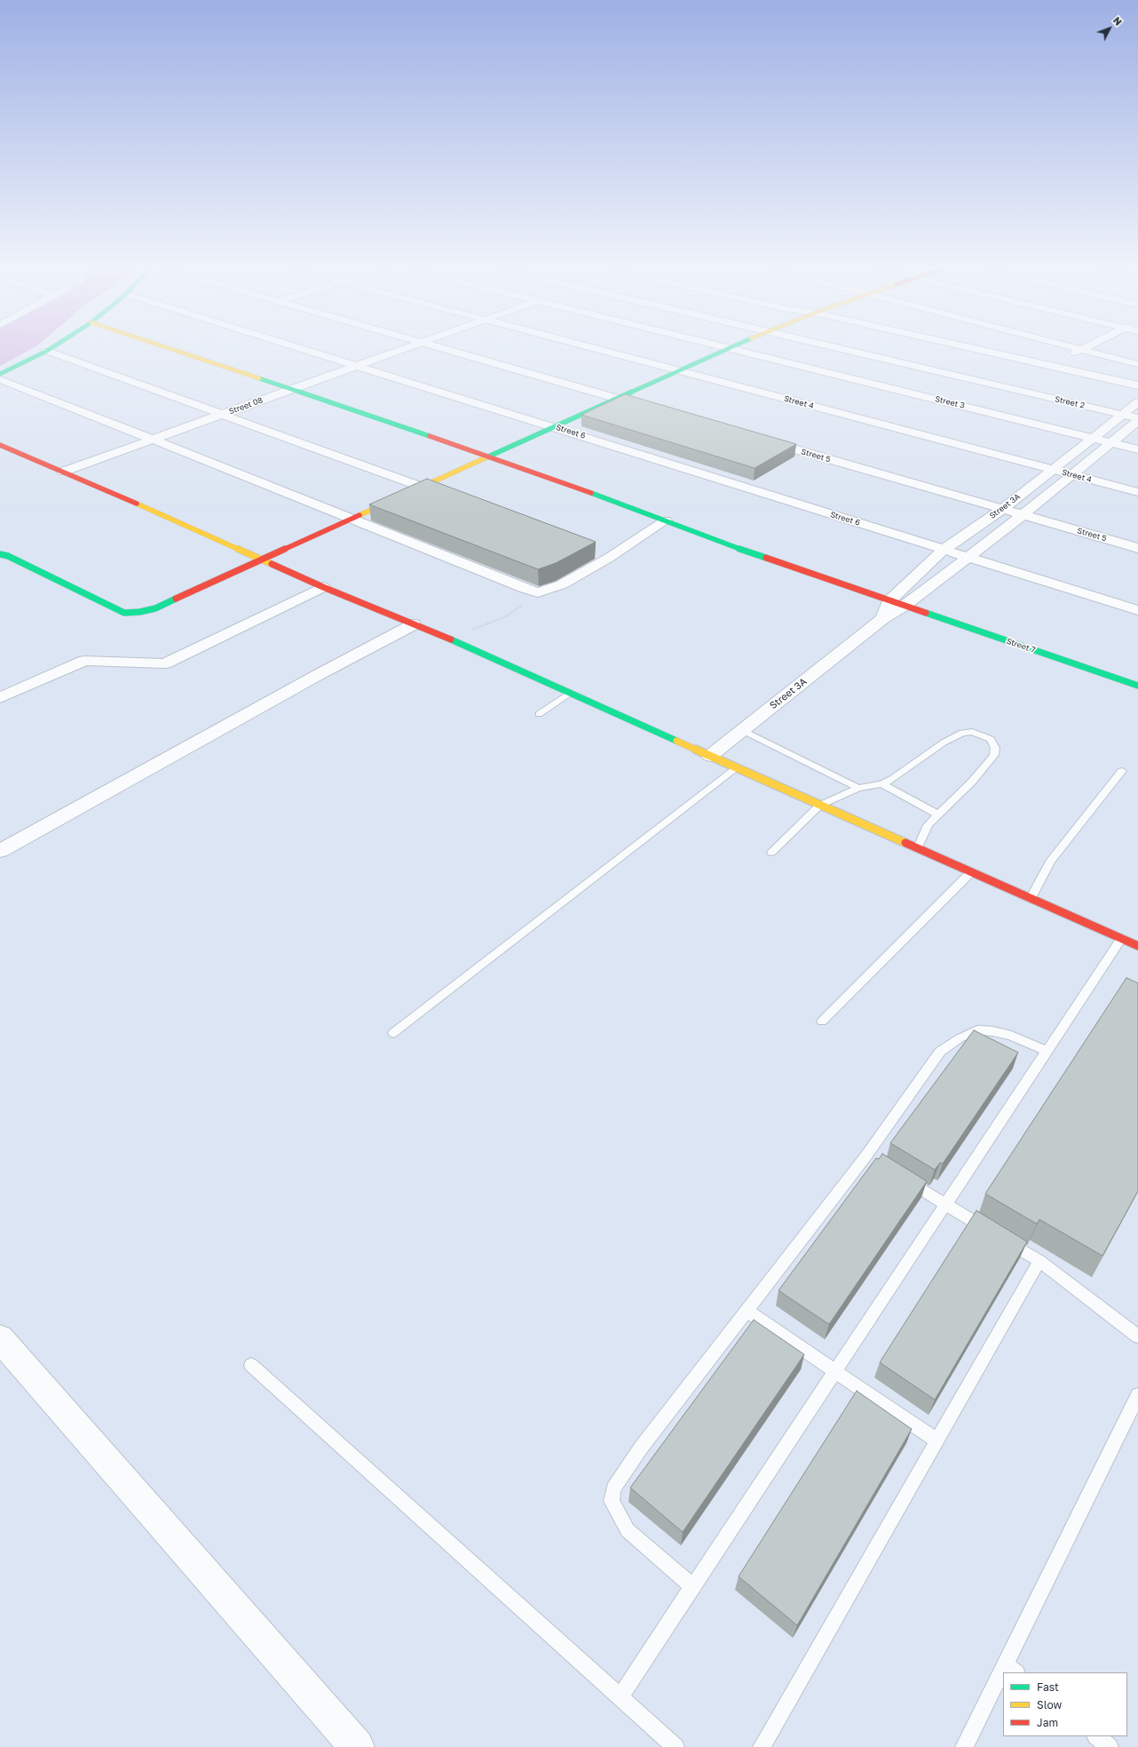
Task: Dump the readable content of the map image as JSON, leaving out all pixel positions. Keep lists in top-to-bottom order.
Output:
{
  "streets": {
    "street": [
      "Street 4",
      "Street 3",
      "Street 2",
      "Street 08",
      "Street 6",
      "Street 5",
      "Street 3A",
      "Street 7"
    ]
  },
  "crossings": [
    ["Street 4", "Street 3A"],
    ["Street 3", "Street 3A"],
    ["Street 2", "Street 3A"],
    ["Street 08", "Street 6"],
    ["Street 08", "Street 7"],
    ["Street 6", "Street 3A"],
    ["Street 5", "Street 3A"],
    ["Street 3A", "Street 7"]
  ],
  "legend": ["Fast", "Slow", "Jam"],
  "north": "top right"
}
